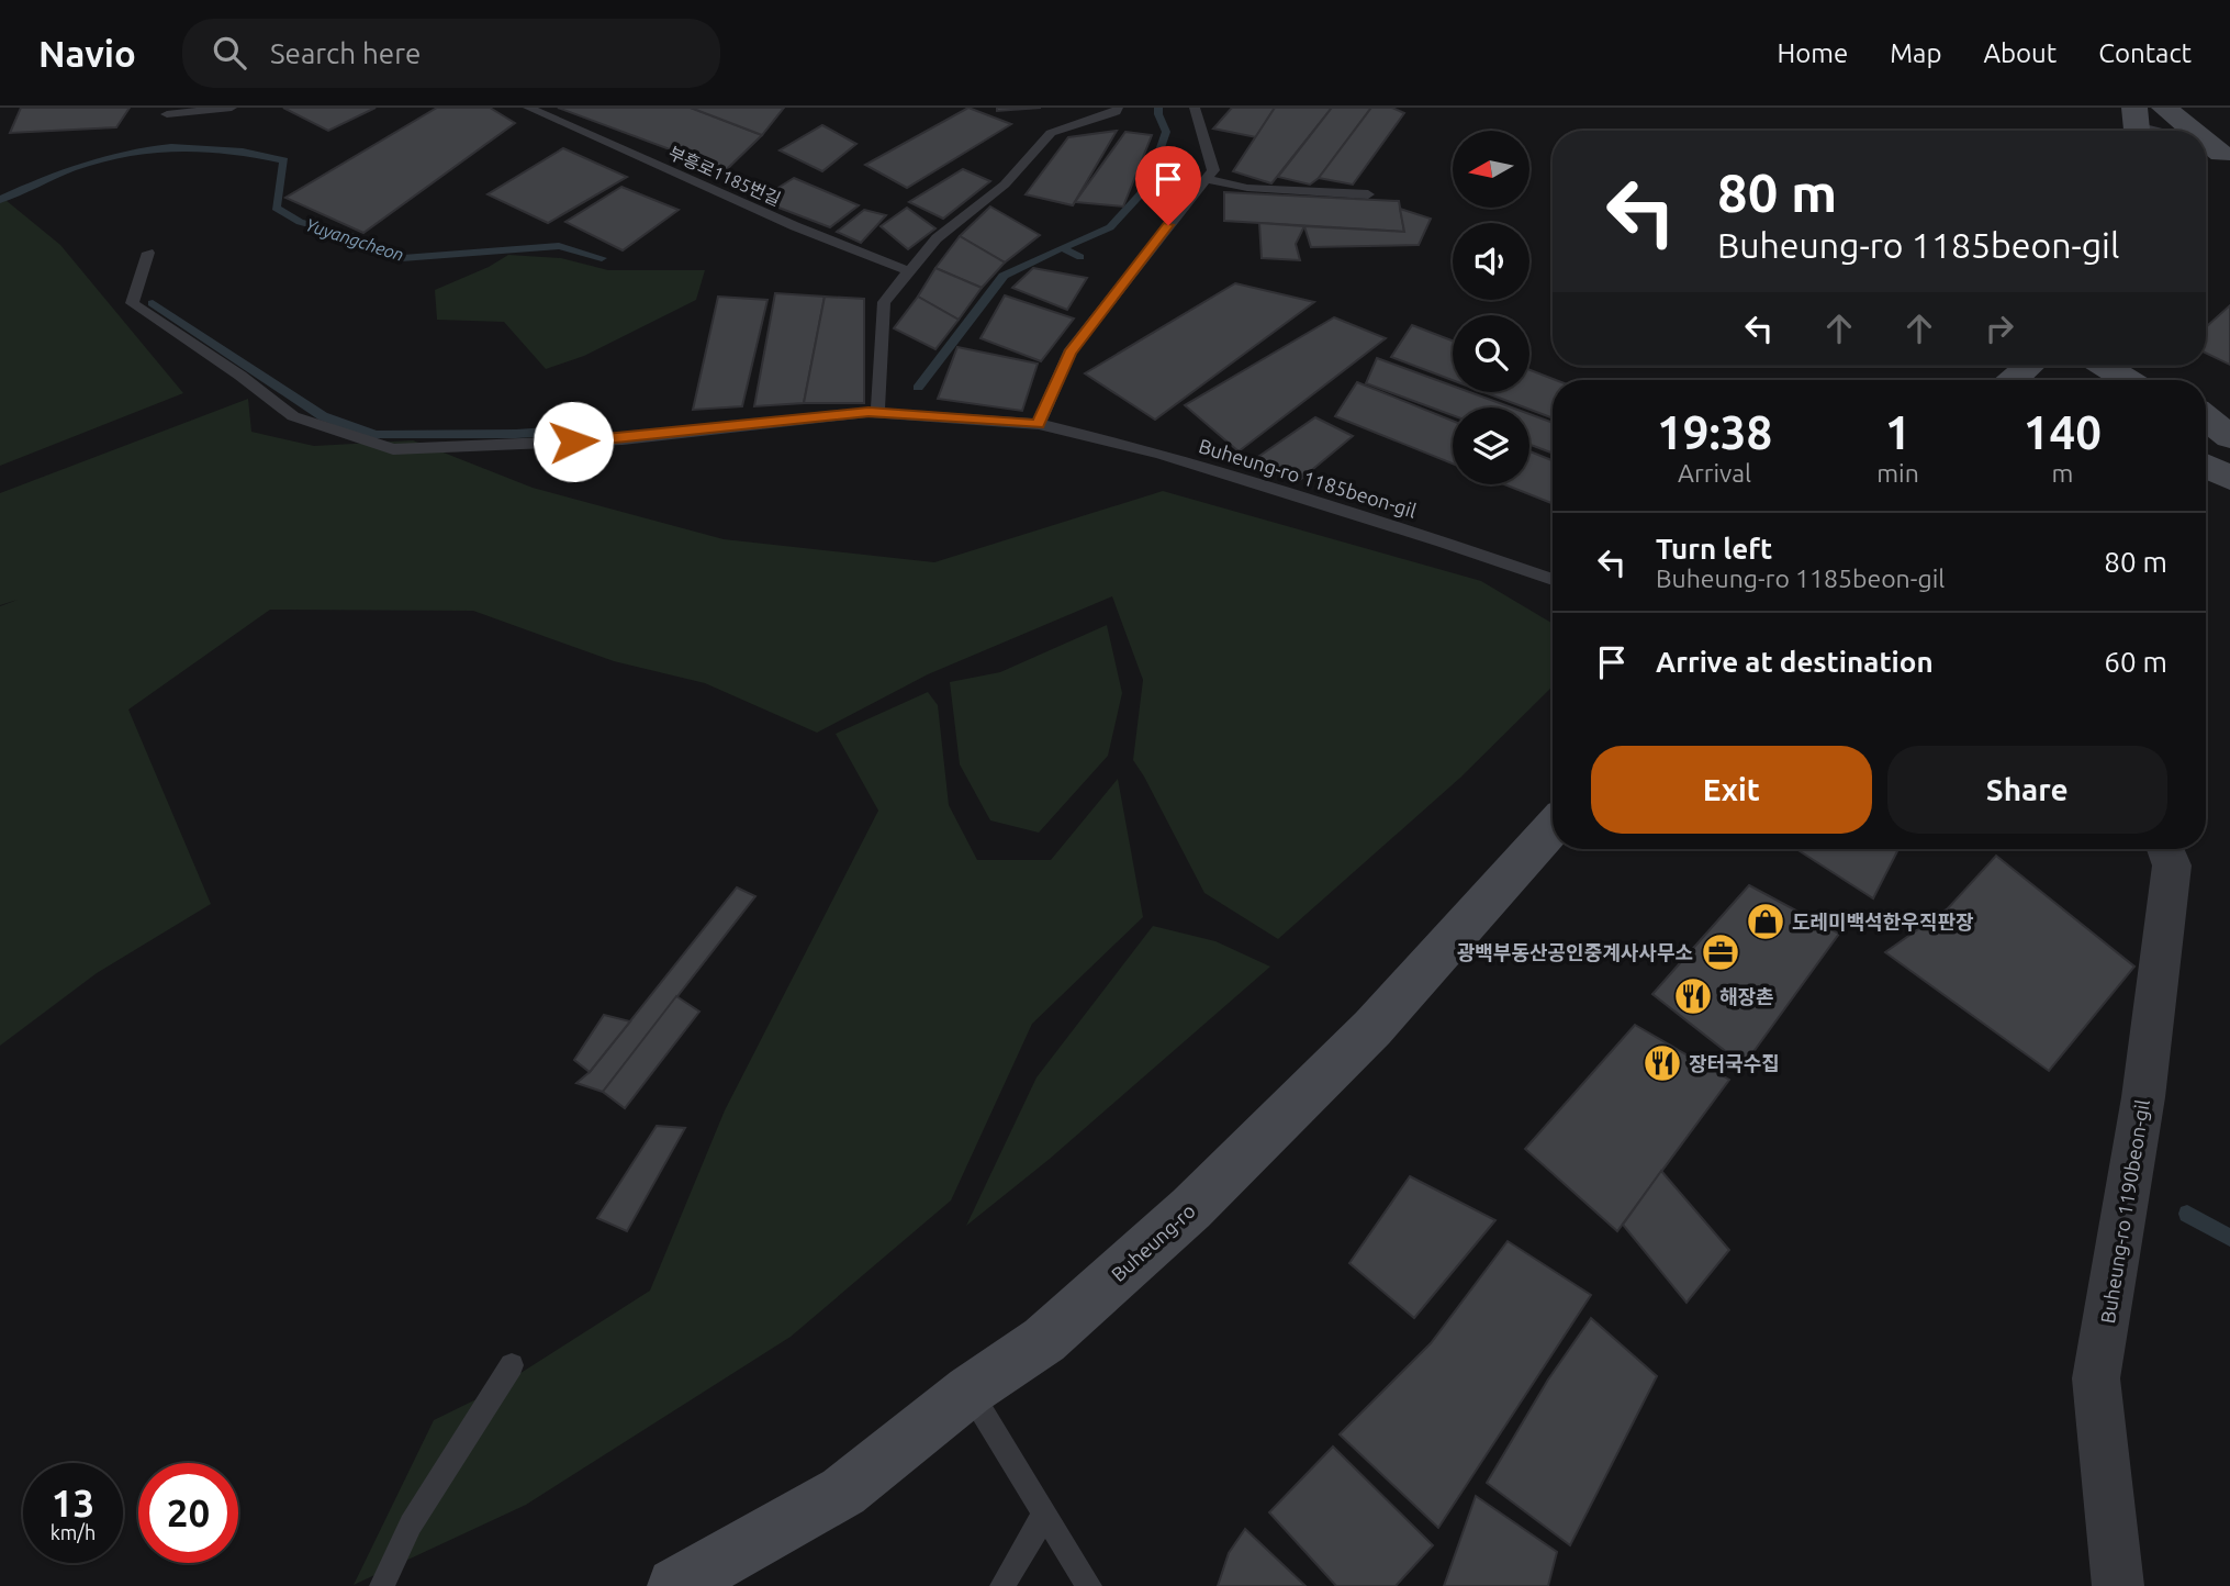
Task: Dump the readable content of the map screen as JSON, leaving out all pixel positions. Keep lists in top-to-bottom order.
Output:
{
  "streets": {
    "main road": ["Buheung-ro"],
    "street": ["Buheung-ro 1190beon-gil"],
    "lane": ["부흥로1185번길", "Buheung-ro 1185beon-gil"]
  },
  "water": ["Yuyangcheon"],
  "places": {
    "shop": ["도레미백석한우직판장"],
    "office": ["광백부동산공인중계사사무소"],
    "restaurant": ["해장촌", "장터국수집"]
  },
  "north": "left",
  "page": {
    "header": "Navio",
    "search": "Search here",
    "nav": [
      "Home",
      "Map",
      "About",
      "Contact"
    ],
    "turn": ["80 m", "Buheung-ro 1185beon-gil"],
    "eta": [
      "19:38",
      "Arrival",
      "1",
      "min",
      "140",
      "m"
    ],
    "list": [
      {
        "name": "Turn left",
        "note": "Buheung-ro 1185beon-gil",
        "value": "80 m"
      },
      {
        "name": "Arrive at destination",
        "value": "60 m"
      }
    ],
    "buttons": ["Exit", "Share"],
    "speed": "13 km/h",
    "limit": "20"
  }
}
